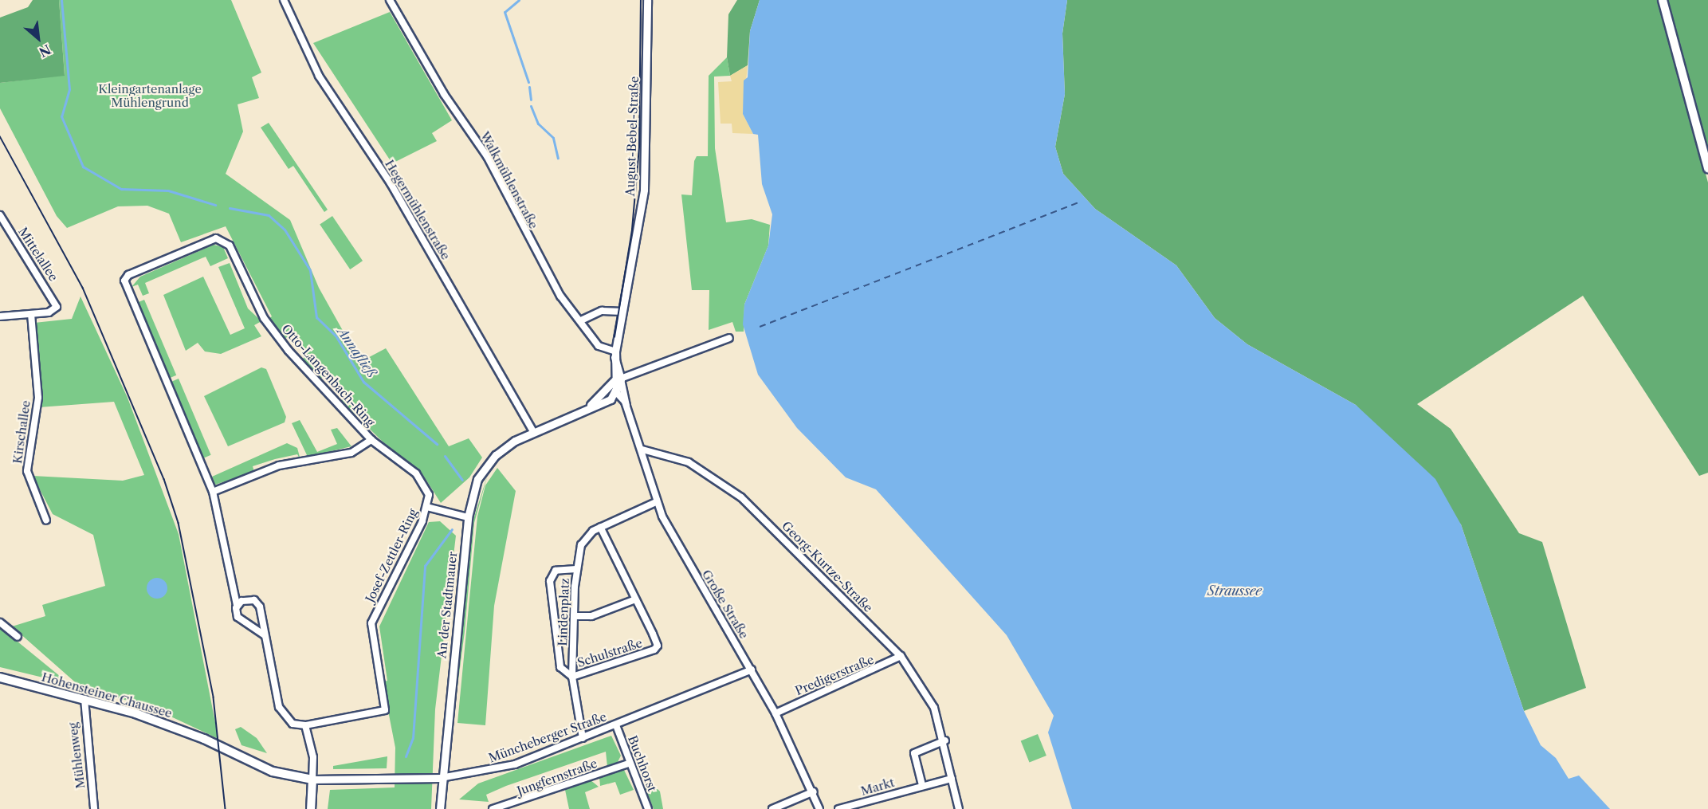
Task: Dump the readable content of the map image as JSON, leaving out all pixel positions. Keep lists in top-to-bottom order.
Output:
{
  "streets": {
    "main road": ["Hohensteiner Chaussee"],
    "street": [
      "August-Bebel-Straße",
      "Walkmühlenstraße",
      "Hegermühlenstraße",
      "Mittelallee",
      "Otto-Langenbach-Ring",
      "Kirschallee",
      "Josef-Zettler-Ring",
      "Georg-Kurtze-Straße",
      "Große Straße",
      "An der Stadtmauer",
      "Lindenplatz",
      "Schulstraße",
      "Predigerstraße",
      "Müncheberger Straße",
      "Mühlenweg",
      "Buchhorst",
      "Jungfernstraße",
      "Markt"
    ]
  },
  "crossings": [
    ["August-Bebel-Straße", "Walkmühlenstraße"],
    ["August-Bebel-Straße", "Große Straße"],
    ["Hegermühlenstraße", "An der Stadtmauer"],
    ["Mittelallee", "Kirschallee"],
    ["Otto-Langenbach-Ring", "Josef-Zettler-Ring"],
    ["Georg-Kurtze-Straße", "Große Straße"],
    ["Georg-Kurtze-Straße", "Predigerstraße"],
    ["Georg-Kurtze-Straße", "Markt"],
    ["Große Straße", "Predigerstraße"],
    ["Große Straße", "Müncheberger Straße"],
    ["An der Stadtmauer", "Müncheberger Straße"],
    ["Lindenplatz", "Schulstraße"],
    ["Lindenplatz", "Müncheberger Straße"],
    ["Hohensteiner Chaussee", "Müncheberger Straße"],
    ["Hohensteiner Chaussee", "Mühlenweg"],
    ["Müncheberger Straße", "Buchhorst"],
    ["Buchhorst", "Jungfernstraße"]
  ],
  "water": ["Annafließ", "Straussee"],
  "parks": ["Kleingartenanlage Mühlengrund"],
  "north": "bottom right"
}
